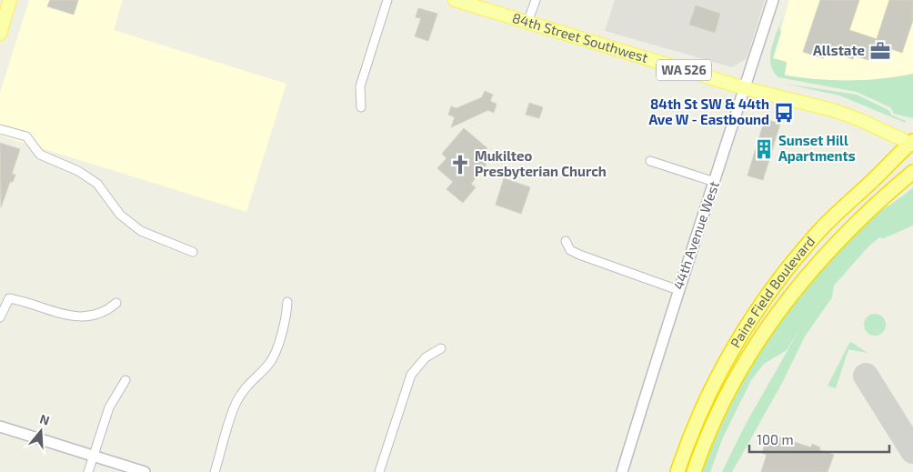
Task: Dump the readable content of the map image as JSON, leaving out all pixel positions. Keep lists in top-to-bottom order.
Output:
{
  "streets": {
    "highway": ["Paine Field Boulevard"],
    "main road": ["84th Street Southwest", "WA 526"],
    "street": ["44th Avenue West"]
  },
  "crossings": [
    ["84th Street Southwest", "44th Avenue West"],
    ["84th Street Southwest", "Paine Field Boulevard"]
  ],
  "places": {
    "office": ["Allstate"],
    "bus stop": ["84th St SW & 44th Ave W - Eastbound"],
    "building": ["Sunset Hill Apartments"],
    "church": ["Mukilteo Presbyterian Church"]
  },
  "scale_bar": "100 m",
  "north": "top"
}
